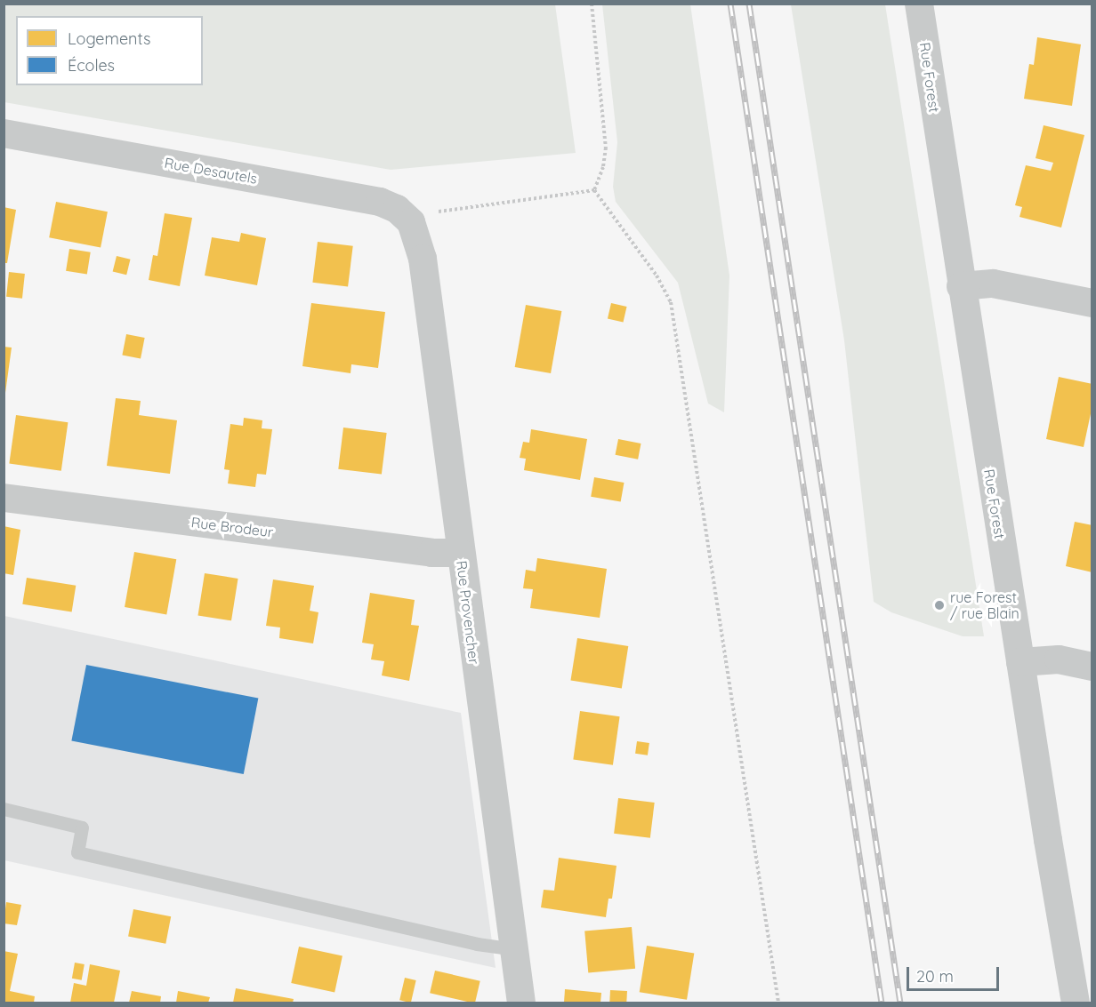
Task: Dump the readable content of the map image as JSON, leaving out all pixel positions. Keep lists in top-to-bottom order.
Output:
{
  "streets": {
    "street": [
      "Rue Forest",
      "Rue Desautels",
      "Rue Brodeur",
      "Rue Provencher"
    ]
  },
  "crossings": [
    ["Rue Desautels", "Rue Provencher"],
    ["Rue Brodeur", "Rue Provencher"]
  ],
  "places": ["rue Forest / rue Blain"],
  "legend": ["Logements", "Écoles"],
  "scale_bar": "20 m"
}
